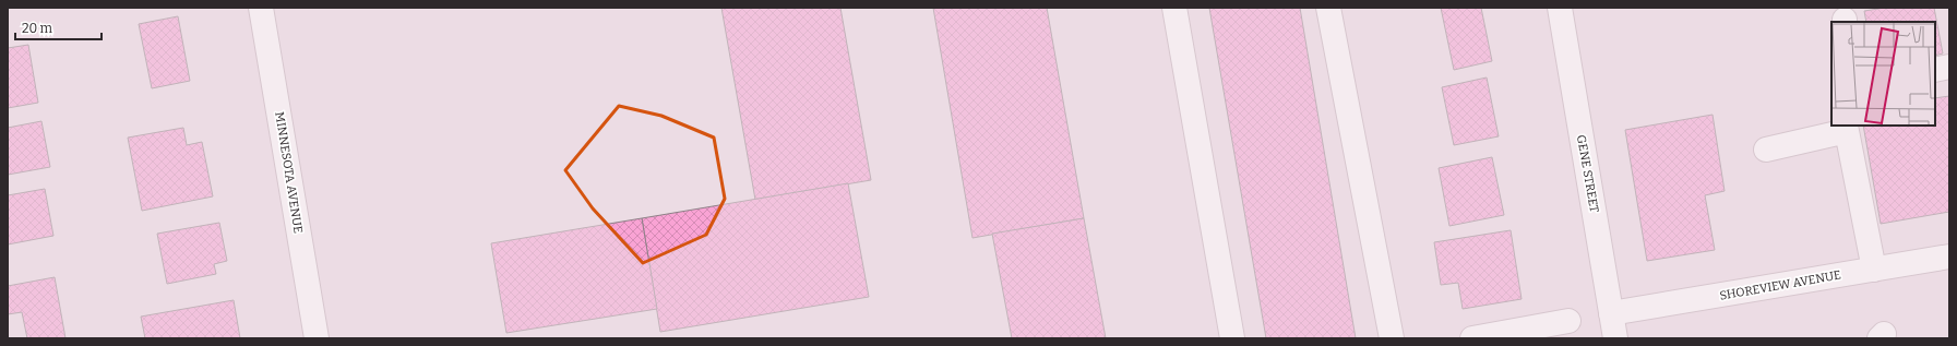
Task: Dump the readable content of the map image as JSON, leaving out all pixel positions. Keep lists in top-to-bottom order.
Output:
{
  "streets": {
    "street": ["MINNESOTA AVENUE", "GENE STREET", "SHOREVIEW AVENUE"]
  },
  "crossings": [
    ["GENE STREET", "SHOREVIEW AVENUE"]
  ],
  "scale_bar": "20 m"
}
